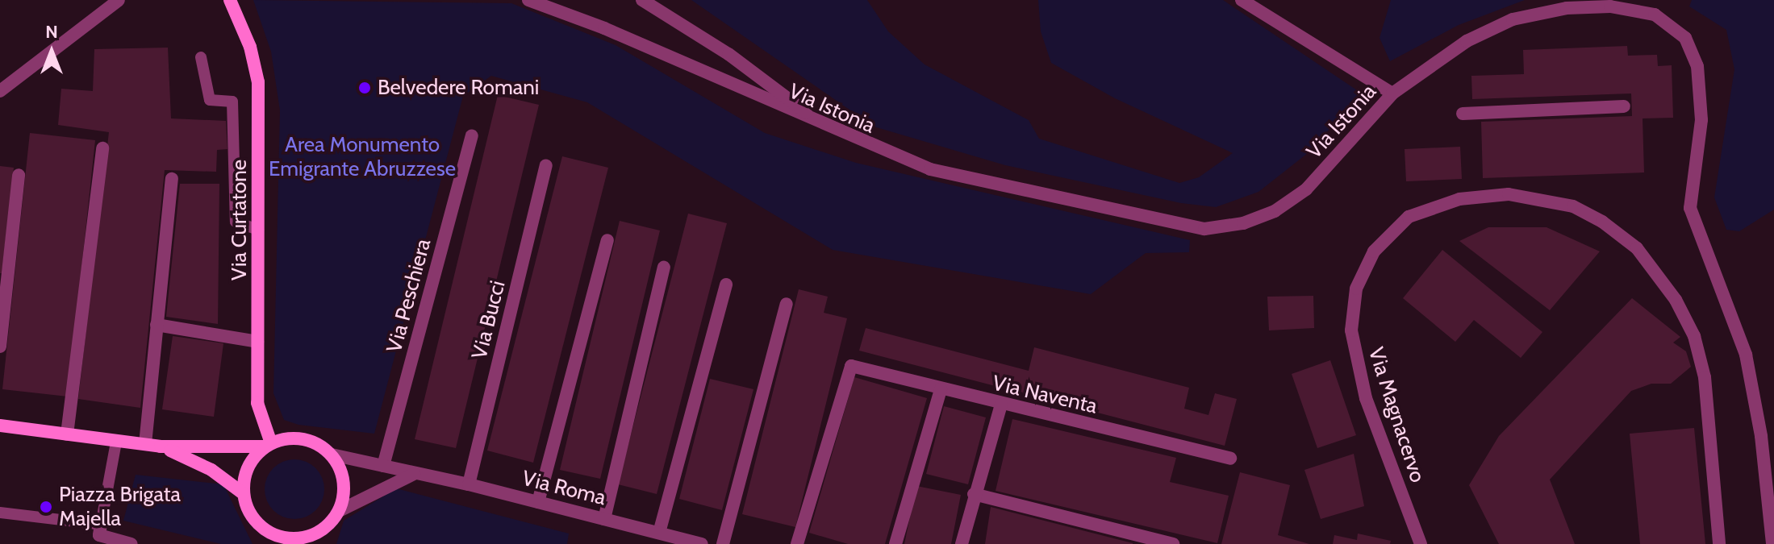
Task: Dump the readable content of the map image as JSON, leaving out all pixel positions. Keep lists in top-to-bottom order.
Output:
{
  "streets": {
    "main road": ["Via Curtatone"],
    "street": [
      "Via Istonia",
      "Via Peschiera",
      "Via Bucci",
      "Via Naventa",
      "Via Magnacervo",
      "Via Roma"
    ]
  },
  "crossings": [
    ["Via Curtatone", "Via Roma"],
    ["Via Peschiera", "Via Roma"],
    ["Via Bucci", "Via Roma"]
  ],
  "parks": ["Area Monumento Emigrante Abruzzese"],
  "places": ["Belvedere Romani", "Piazza Brigata Majella"],
  "north": "top"
}
